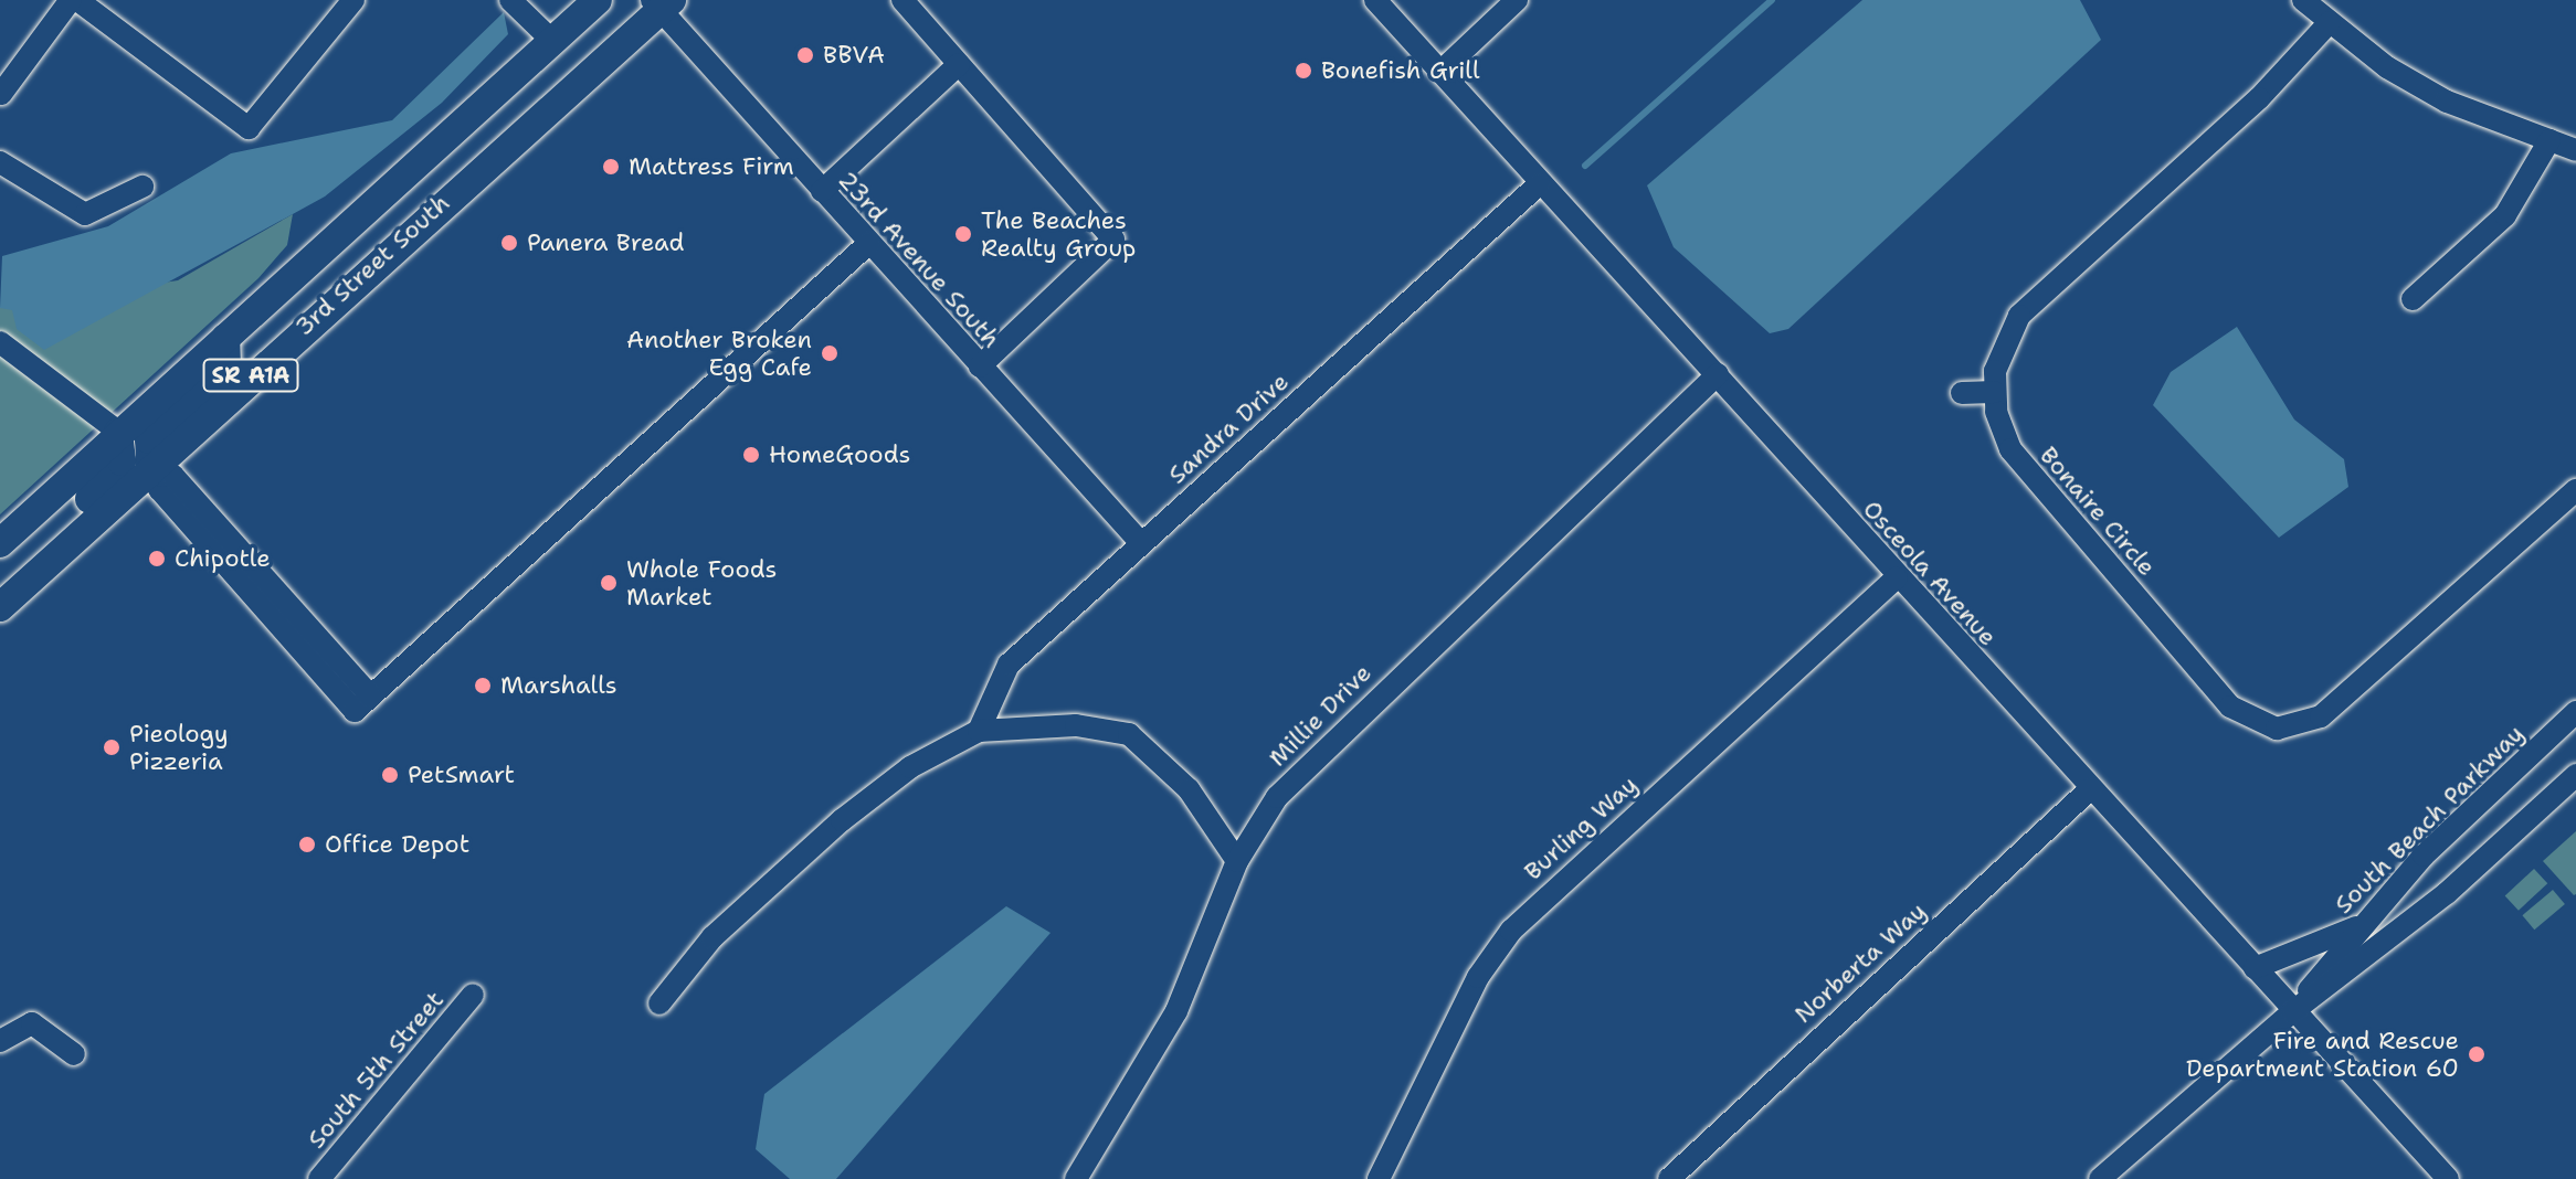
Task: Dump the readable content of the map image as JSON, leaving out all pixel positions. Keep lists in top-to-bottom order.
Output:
{
  "streets": {
    "main road": ["3rd Street South", "SR A1A"],
    "street": [
      "23rd Avenue South",
      "Sandra Drive",
      "Bonaire Circle",
      "Osceola Avenue",
      "Millie Drive",
      "South Beach Parkway",
      "Burling Way",
      "Norberta Way",
      "South 5th Street"
    ]
  },
  "crossings": [
    ["23rd Avenue South", "3rd Street South"],
    ["23rd Avenue South", "Sandra Drive"],
    ["Sandra Drive", "Osceola Avenue"],
    ["Osceola Avenue", "Millie Drive"],
    ["Osceola Avenue", "South Beach Parkway"],
    ["Osceola Avenue", "Burling Way"],
    ["Osceola Avenue", "Norberta Way"]
  ],
  "places": [
    "BBVA",
    "Bonefish Grill",
    "Mattress Firm",
    "The Beaches Realty Group",
    "Panera Bread",
    "Another Broken Egg Cafe",
    "HomeGoods",
    "Chipotle",
    "Whole Foods Market",
    "Marshalls",
    "Pieology Pizzeria",
    "PetSmart",
    "Office Depot",
    "Fire and Rescue Department Station 60"
  ]
}
